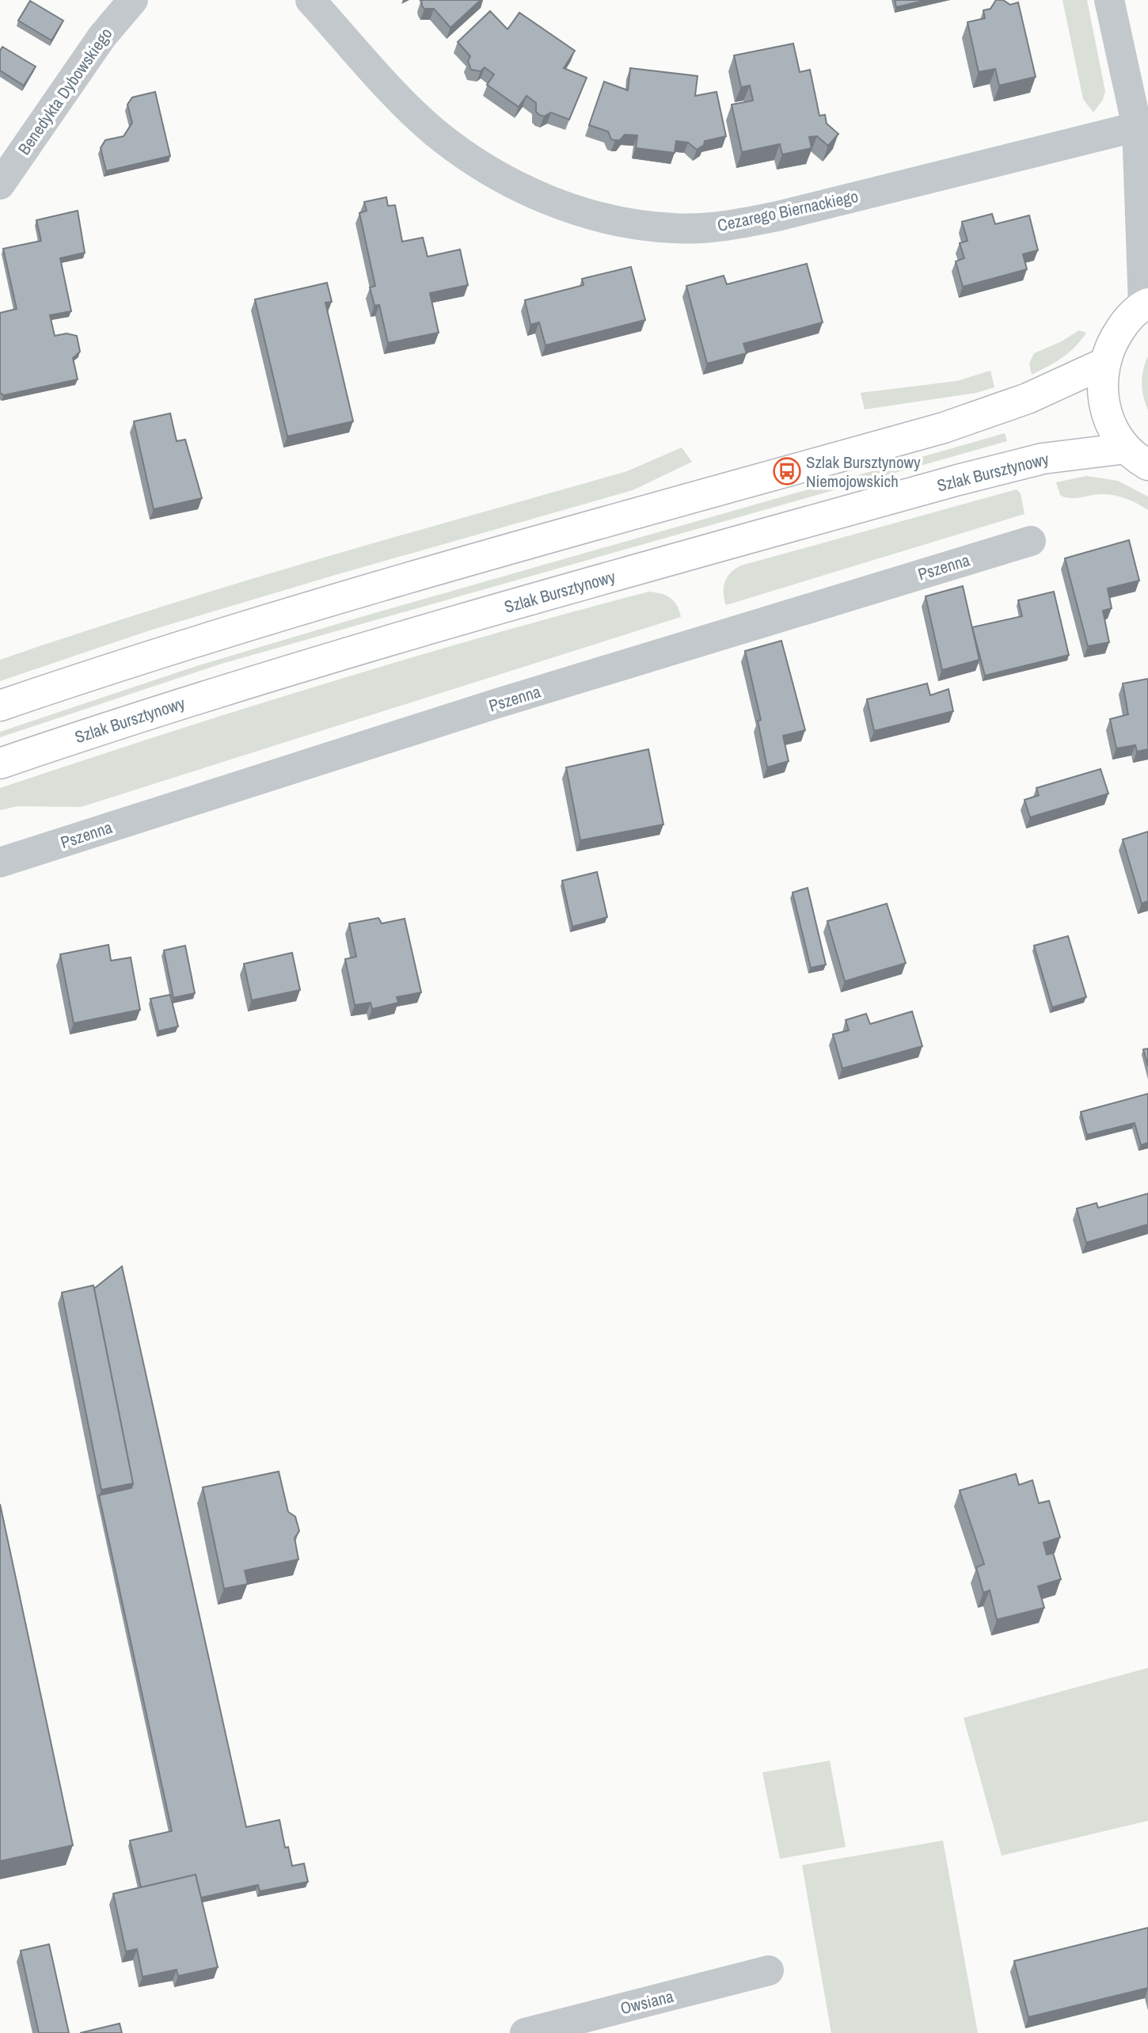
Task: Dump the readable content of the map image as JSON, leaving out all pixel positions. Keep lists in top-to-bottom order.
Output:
{
  "streets": {
    "main road": ["Szlak Bursztynowy"],
    "street": [
      "Benedykta Dybowskiego",
      "Cezarego Biernackiego",
      "Pszenna",
      "Owsiana"
    ]
  },
  "places": {
    "bus stop": ["Szlak Bursztynowy Niemojowskich"]
  }
}
